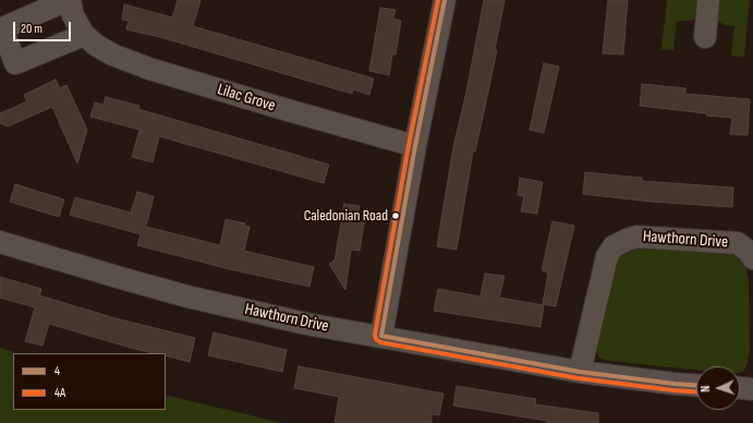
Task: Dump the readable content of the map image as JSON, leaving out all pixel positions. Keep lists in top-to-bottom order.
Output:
{
  "streets": {
    "street": ["Lilac Grove", "Hawthorn Drive"]
  },
  "places": ["Caledonian Road"],
  "lines": ["transit line 4", "transit line 4A"],
  "legend": ["4", "4A"],
  "scale_bar": "20 m",
  "north": "left"
}
